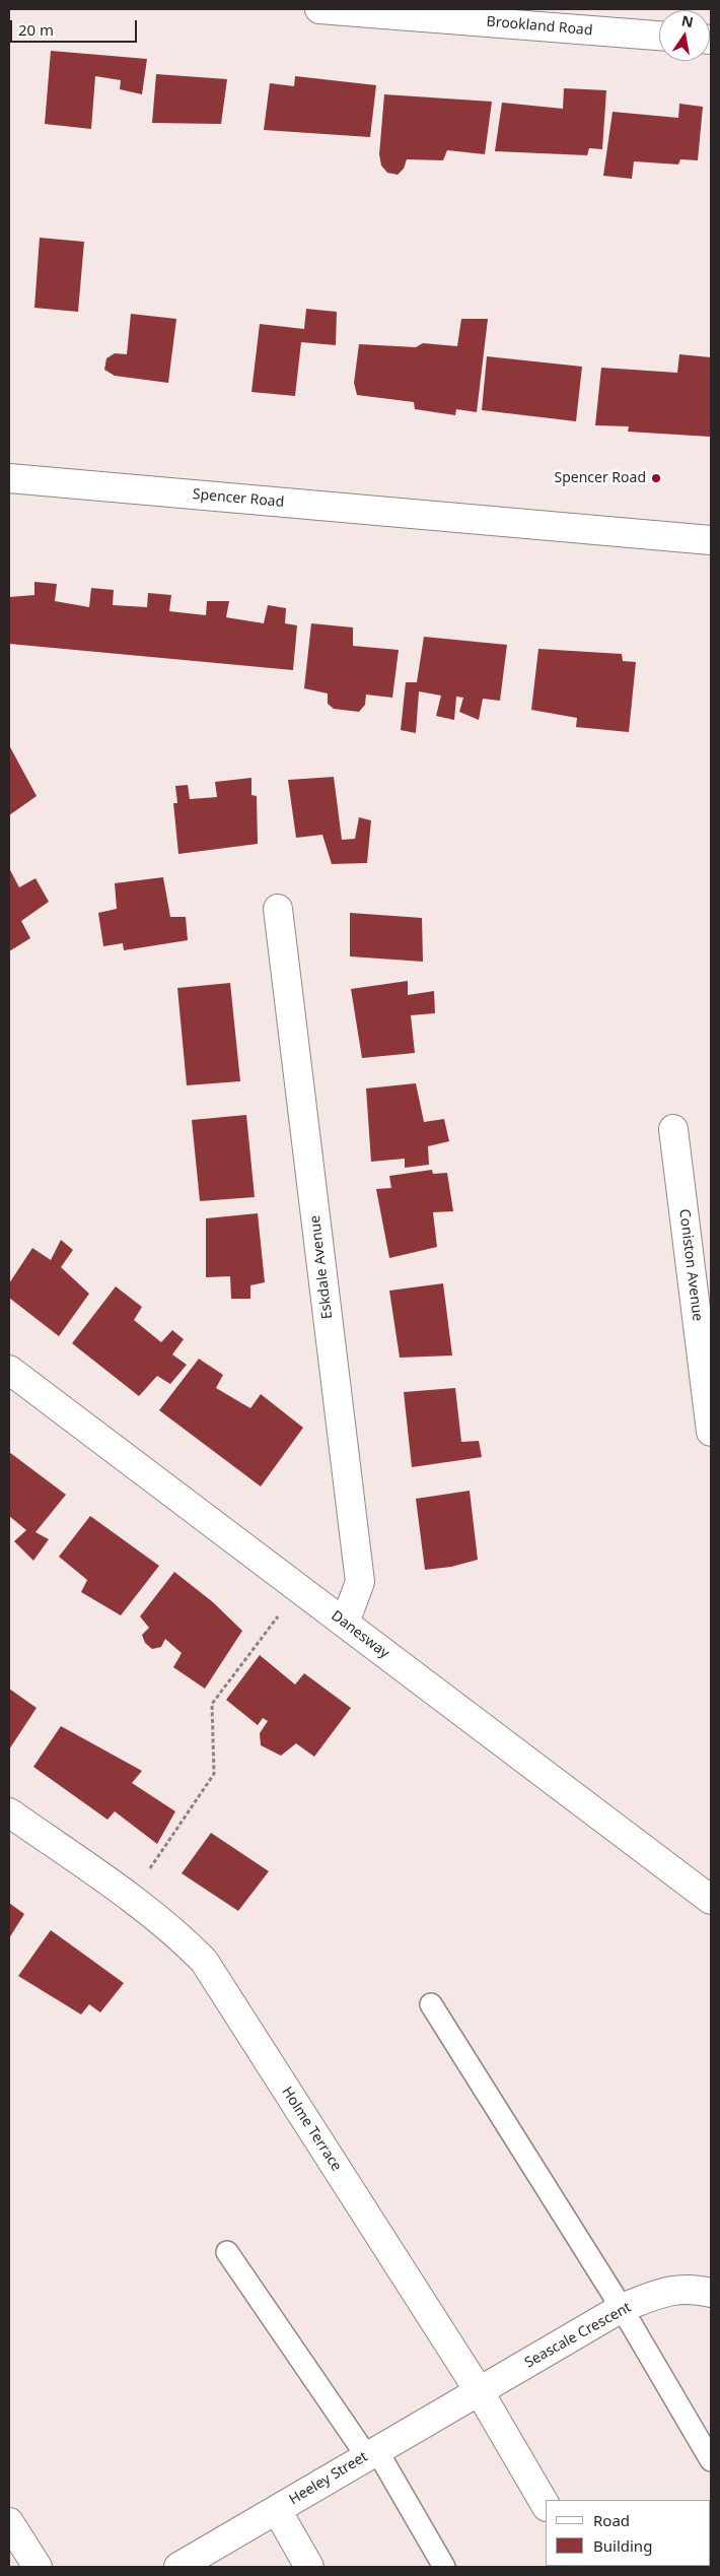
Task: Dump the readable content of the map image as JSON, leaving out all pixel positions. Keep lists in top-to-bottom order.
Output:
{
  "streets": {
    "street": [
      "Brookland Road",
      "Spencer Road",
      "Coniston Avenue",
      "Eskdale Avenue",
      "Danesway",
      "Holme Terrace",
      "Seascale Crescent",
      "Heeley Street"
    ]
  },
  "crossings": [
    ["Eskdale Avenue", "Danesway"],
    ["Holme Terrace", "Seascale Crescent"],
    ["Holme Terrace", "Heeley Street"],
    ["Seascale Crescent", "Heeley Street"]
  ],
  "places": ["Spencer Road"],
  "legend": ["Road", "Building"],
  "scale_bar": "20 m",
  "north": "top"
}
